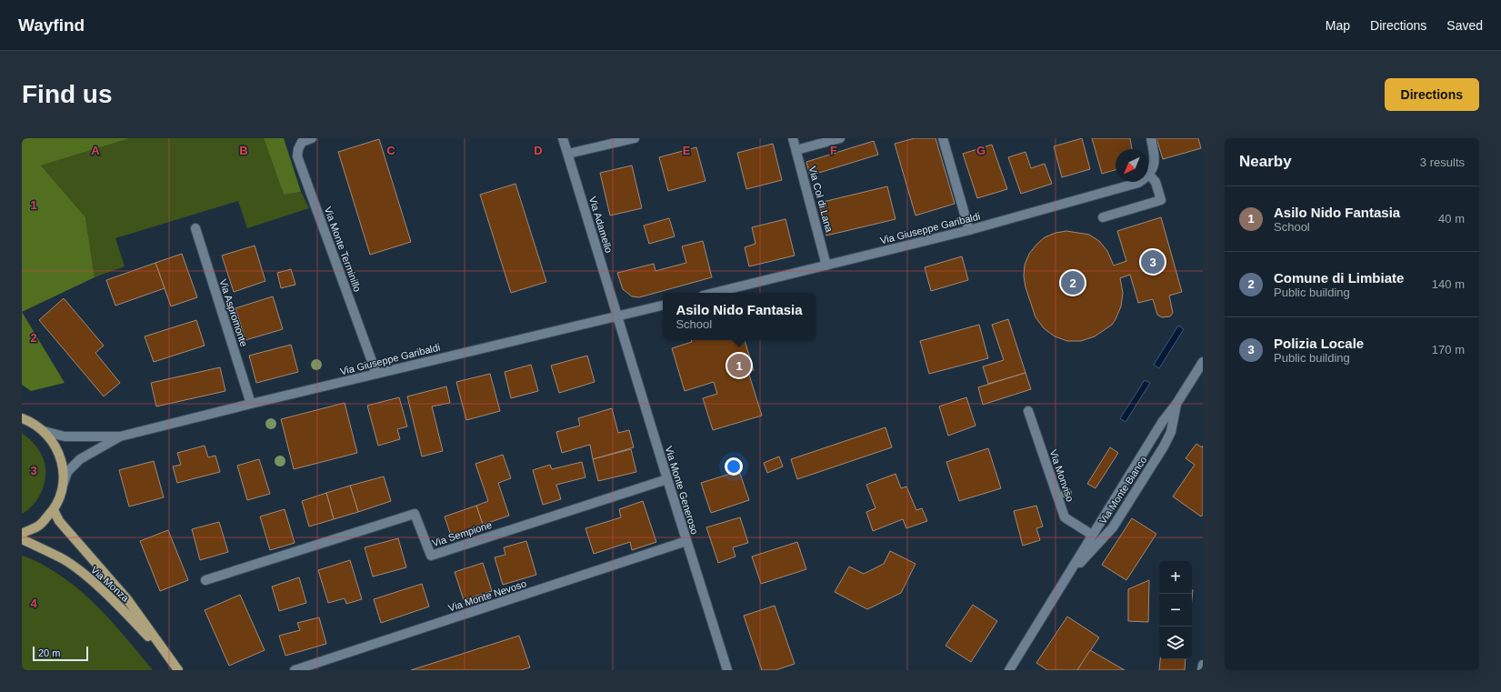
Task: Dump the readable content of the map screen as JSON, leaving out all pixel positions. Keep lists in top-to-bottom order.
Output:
{
  "streets": {
    "main road": ["Via Monza"],
    "street": [
      "Via Col di Lana",
      "Via Adamello",
      "Via Giuseppe Garibaldi",
      "Via Monte Terminillo",
      "Via Aspromonte",
      "Via Monviso",
      "Via Monte Generoso",
      "Via Monte Bianco",
      "Via Sempione",
      "Via Monte Nevoso"
    ]
  },
  "crossings": [
    ["Via Col di Lana", "Via Giuseppe Garibaldi"],
    ["Via Adamello", "Via Giuseppe Garibaldi"],
    ["Via Adamello", "Via Monte Generoso"],
    ["Via Giuseppe Garibaldi", "Via Monte Terminillo"],
    ["Via Giuseppe Garibaldi", "Via Aspromonte"],
    ["Via Giuseppe Garibaldi", "Via Monte Generoso"],
    ["Via Monviso", "Via Monte Bianco"],
    ["Via Monte Generoso", "Via Sempione"],
    ["Via Monte Generoso", "Via Monte Nevoso"]
  ],
  "scale_bar": "20 m",
  "north": "bottom left",
  "page": {
    "header": "Wayfind",
    "nav": ["Map", "Directions", "Saved"],
    "buttons": "Directions",
    "title": "Find us",
    "heading": ["Nearby", "3 results"],
    "list": [
      {
        "mark": "1",
        "name": "Asilo Nido Fantasia",
        "note": "School",
        "value": "40 m"
      },
      {
        "mark": "2",
        "name": "Comune di Limbiate",
        "note": "Public building",
        "value": "140 m"
      },
      {
        "mark": "3",
        "name": "Polizia Locale",
        "note": "Public building",
        "value": "170 m"
      }
    ],
    "pins": ["3", "2", "1"],
    "popup": ["Asilo Nido Fantasia", "School"],
    "map_buttons": ["+", "−"],
    "scale": "20 m"
  },
  "grid": {
    "columns": [
      "A",
      "B",
      "C",
      "D",
      "E",
      "F",
      "G"
    ],
    "rows": [
      "1",
      "2",
      "3",
      "4"
    ]
  }
}
